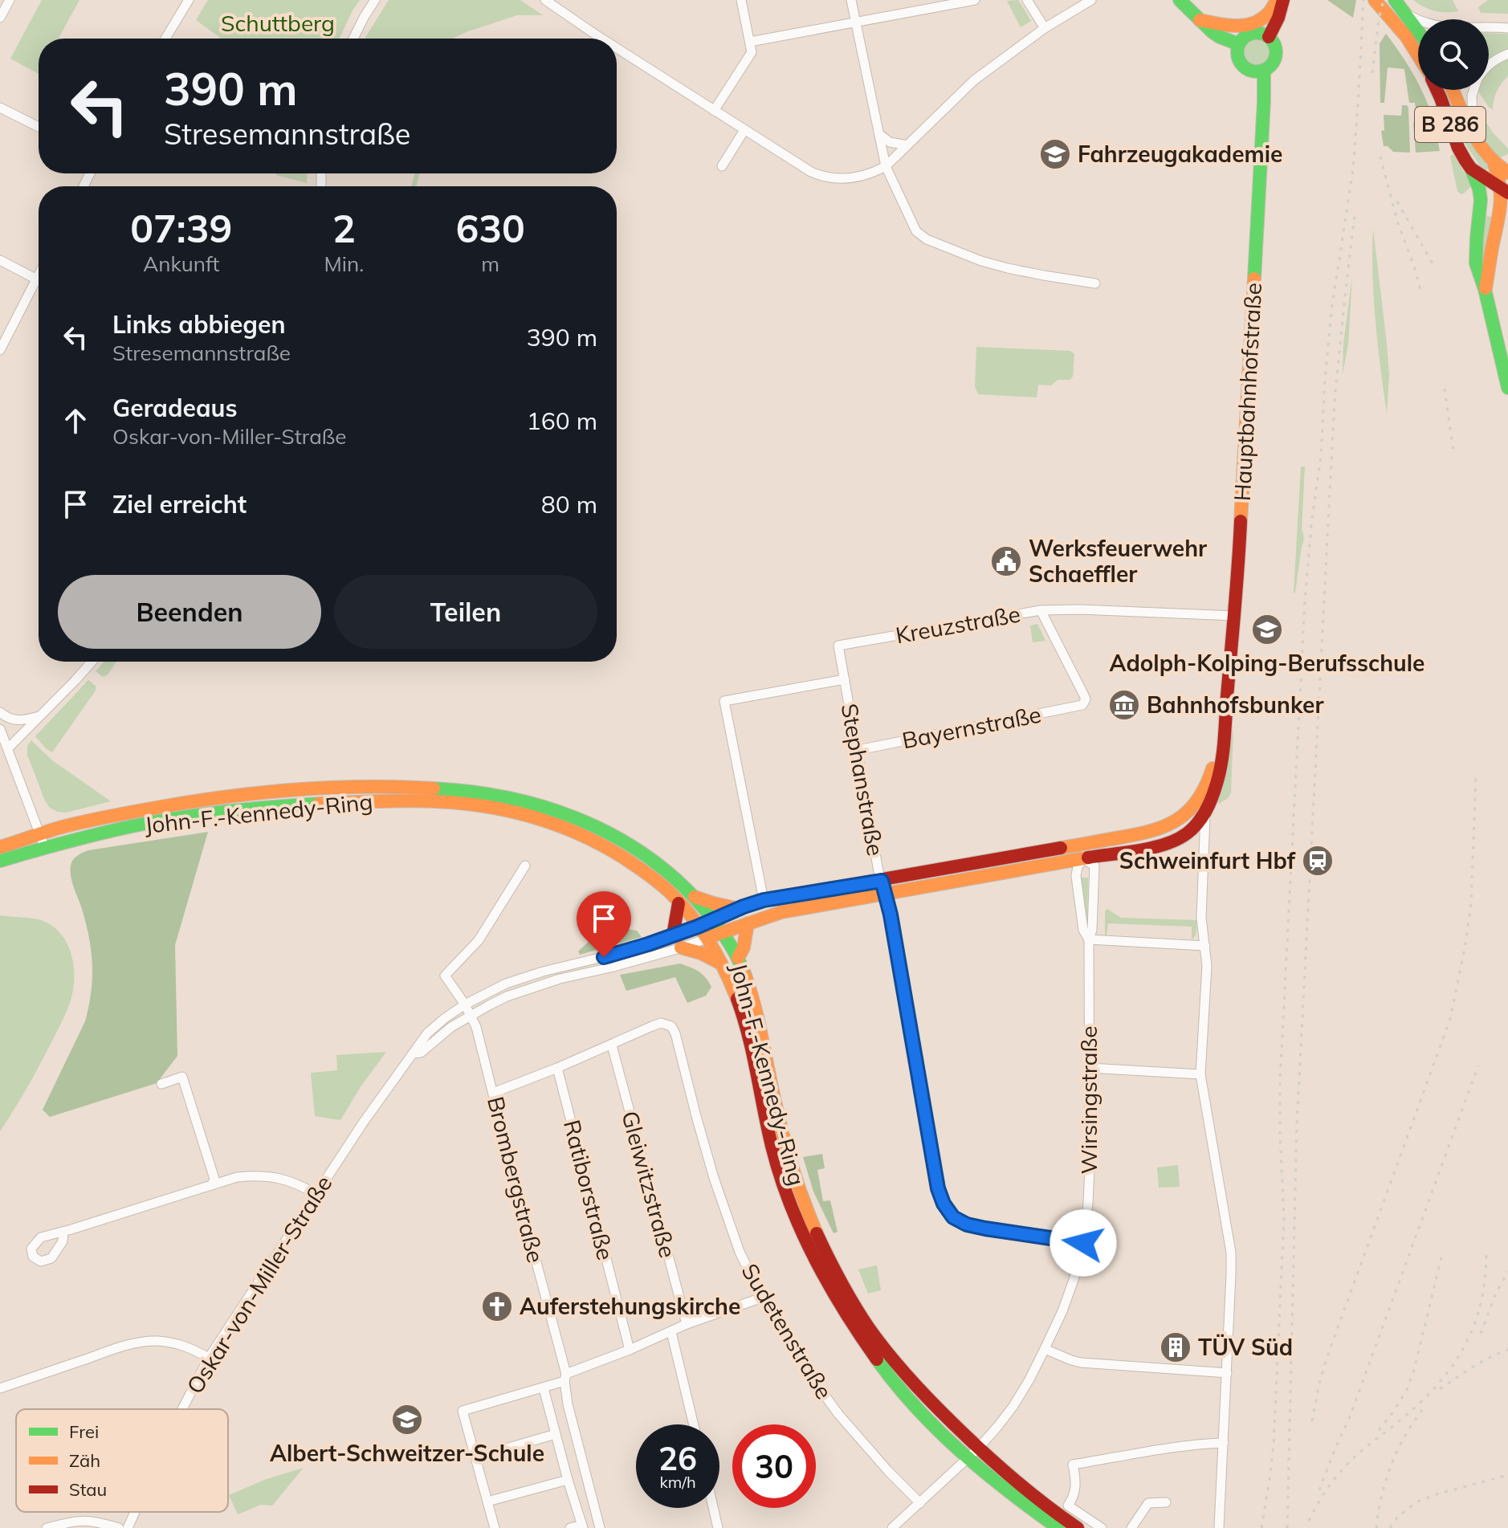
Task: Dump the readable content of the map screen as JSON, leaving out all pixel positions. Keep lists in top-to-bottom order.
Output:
{
  "streets": {
    "main road": ["B 286", "Hauptbahnhofstraße", "John-F.-Kennedy-Ring"],
    "street": [
      "Kreuzstraße",
      "Bayernstraße",
      "Stephanstraße",
      "Wirsingstraße",
      "Brombergstraße",
      "Gleiwitzstraße",
      "Ratiborstraße",
      "Oskar-von-Miller-Straße",
      "Sudetenstraße"
    ]
  },
  "crossings": [
    ["Hauptbahnhofstraße", "Kreuzstraße"],
    ["Kreuzstraße", "Bayernstraße"],
    ["Kreuzstraße", "Stephanstraße"],
    ["Bayernstraße", "Stephanstraße"],
    ["Stephanstraße", "Wirsingstraße"],
    ["John-F.-Kennedy-Ring", "Wirsingstraße"],
    ["John-F.-Kennedy-Ring", "Oskar-von-Miller-Straße"],
    ["Wirsingstraße", "Sudetenstraße"],
    ["Brombergstraße", "Oskar-von-Miller-Straße"],
    ["Gleiwitzstraße", "Sudetenstraße"]
  ],
  "parks": ["Schuttberg"],
  "places": {
    "school or university": ["Fahrzeugakademie", "Adolph-Kolping-Berufsschule", "Albert-Schweitzer-Schule"],
    "public building": ["Werksfeuerwehr Schaeffler"],
    "museum": ["Bahnhofsbunker"],
    "station": ["Schweinfurt Hbf"],
    "church": ["Auferstehungskirche"],
    "building": ["TÜV Süd"]
  },
  "legend": ["Frei", "Zäh", "Stau"],
  "page": {
    "turn": ["390 m", "Stresemannstraße"],
    "eta": [
      "07:39",
      "Ankunft",
      "2",
      "Min.",
      "630",
      "m"
    ],
    "list": [
      {
        "name": "Links abbiegen",
        "note": "Stresemannstraße",
        "value": "390 m"
      },
      {
        "name": "Geradeaus",
        "note": "Oskar-von-Miller-Straße",
        "value": "160 m"
      },
      {
        "name": "Ziel erreicht",
        "value": "80 m"
      }
    ],
    "buttons": ["Beenden", "Teilen"],
    "speed": "26 km/h",
    "limit": "30"
  }
}
